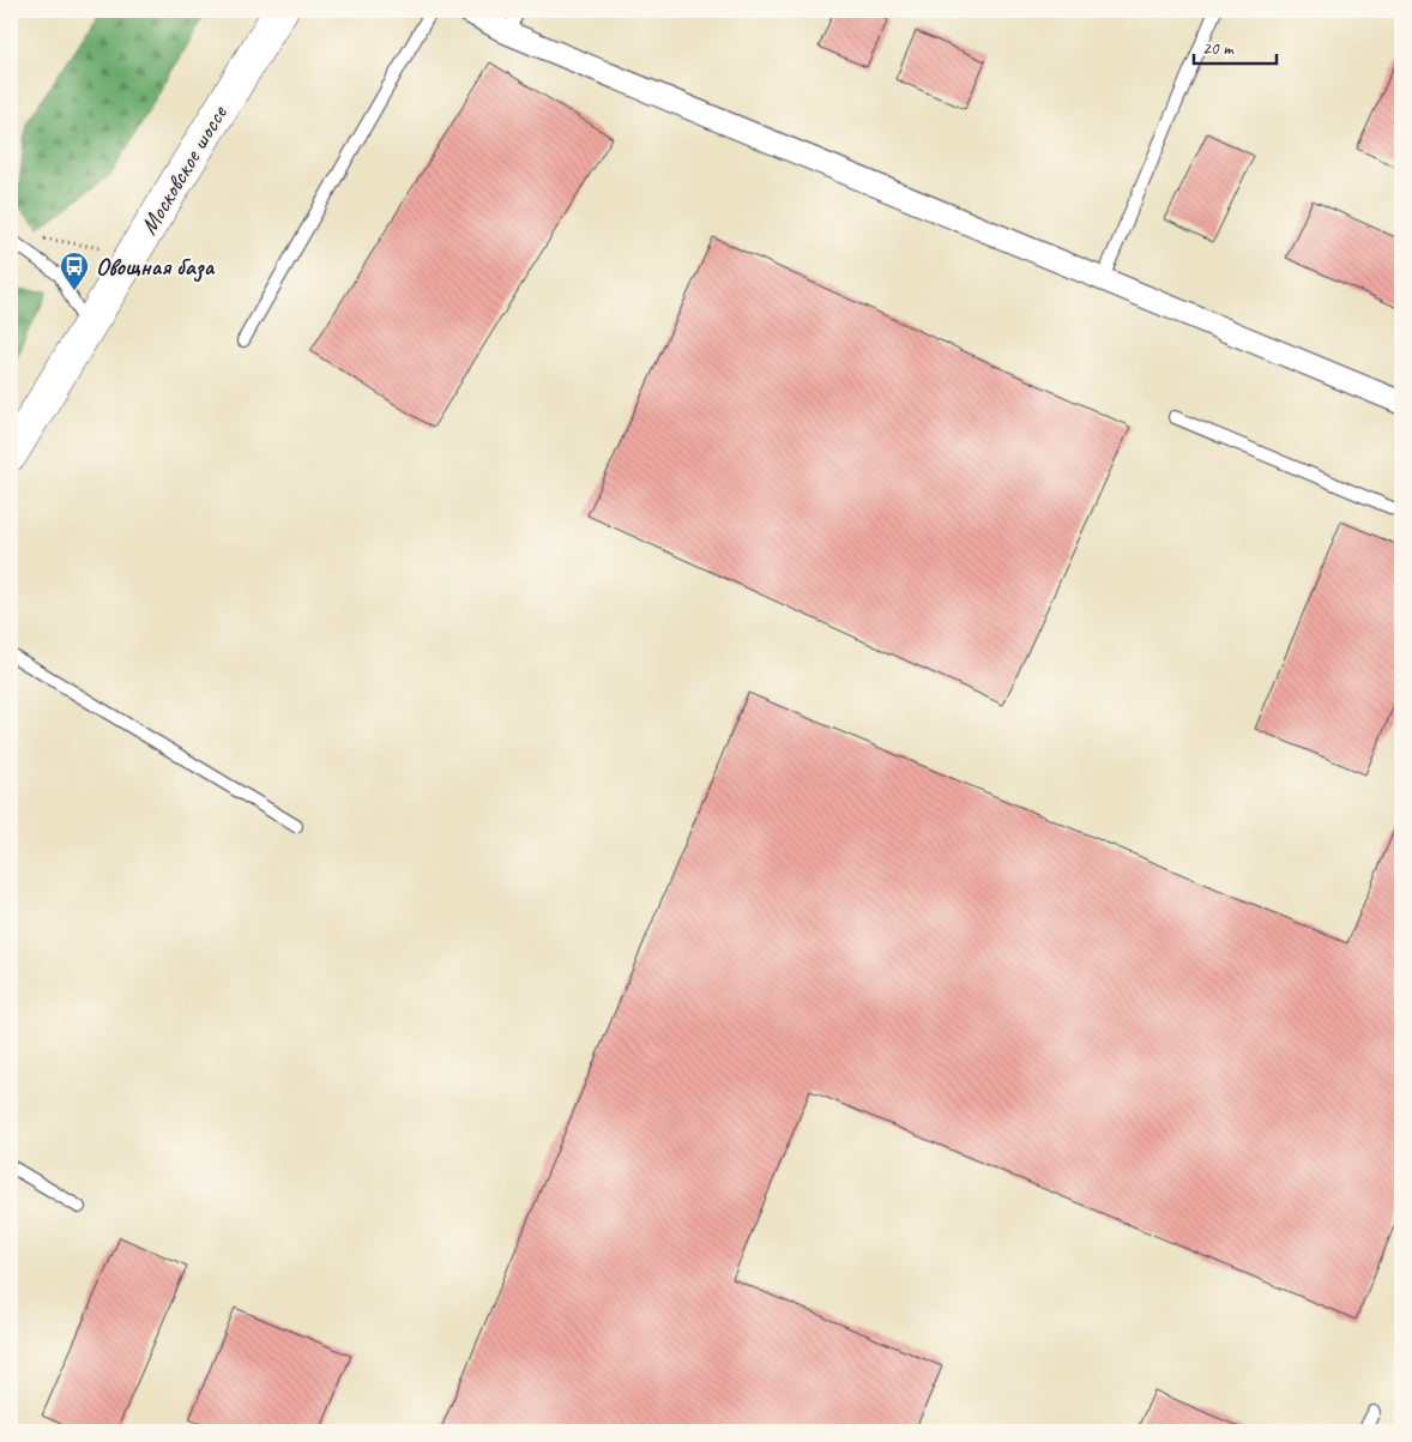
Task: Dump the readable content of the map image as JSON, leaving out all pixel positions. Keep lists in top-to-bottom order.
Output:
{
  "streets": {
    "main road": ["Московское шоссе"]
  },
  "places": {
    "bus stop": ["Овощная база"]
  },
  "scale_bar": "20 m"
}
